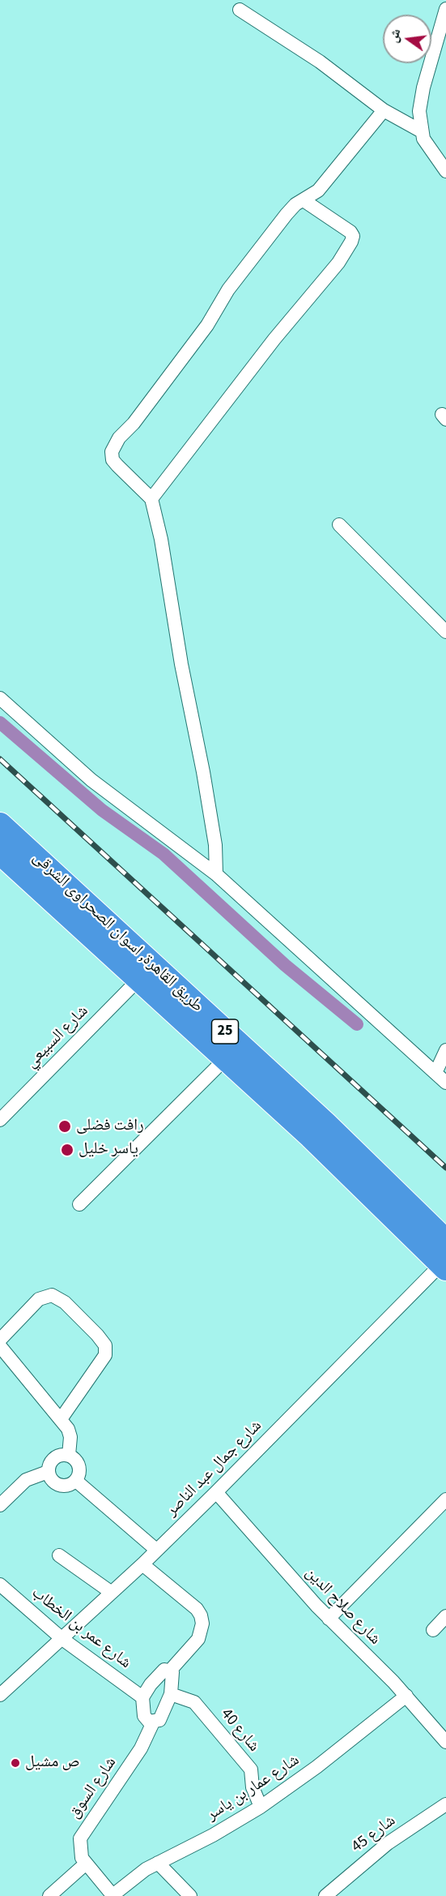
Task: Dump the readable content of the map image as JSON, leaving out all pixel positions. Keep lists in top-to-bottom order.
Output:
{
  "streets": {
    "highway": ["طريق القاهرة, اسوان الصحراوى الشرقى", "25"],
    "street": [
      "شارع السبيعي",
      "شارع جمال عبد الناصر",
      "شارع صلاح الدين",
      "شارع عمر بن الخطاب",
      "شارع 40",
      "شارع السوق",
      "شارع عمار بن ياسر",
      "شارع 45"
    ]
  },
  "crossings": [
    ["طريق القاهرة, اسوان الصحراوى الشرقى", "شارع السبيعي"],
    ["طريق القاهرة, اسوان الصحراوى الشرقى", "شارع جمال عبد الناصر"],
    ["شارع جمال عبد الناصر", "شارع صلاح الدين"],
    ["شارع جمال عبد الناصر", "شارع عمر بن الخطاب"],
    ["شارع صلاح الدين", "شارع عمار بن ياسر"],
    ["شارع 40", "شارع السوق"],
    ["شارع 40", "شارع عمار بن ياسر"],
    ["شارع السوق", "شارع عمار بن ياسر"]
  ],
  "places": ["رافت فضلى", "ياسر خليل", "ص مشيل"],
  "north": "left"
}
